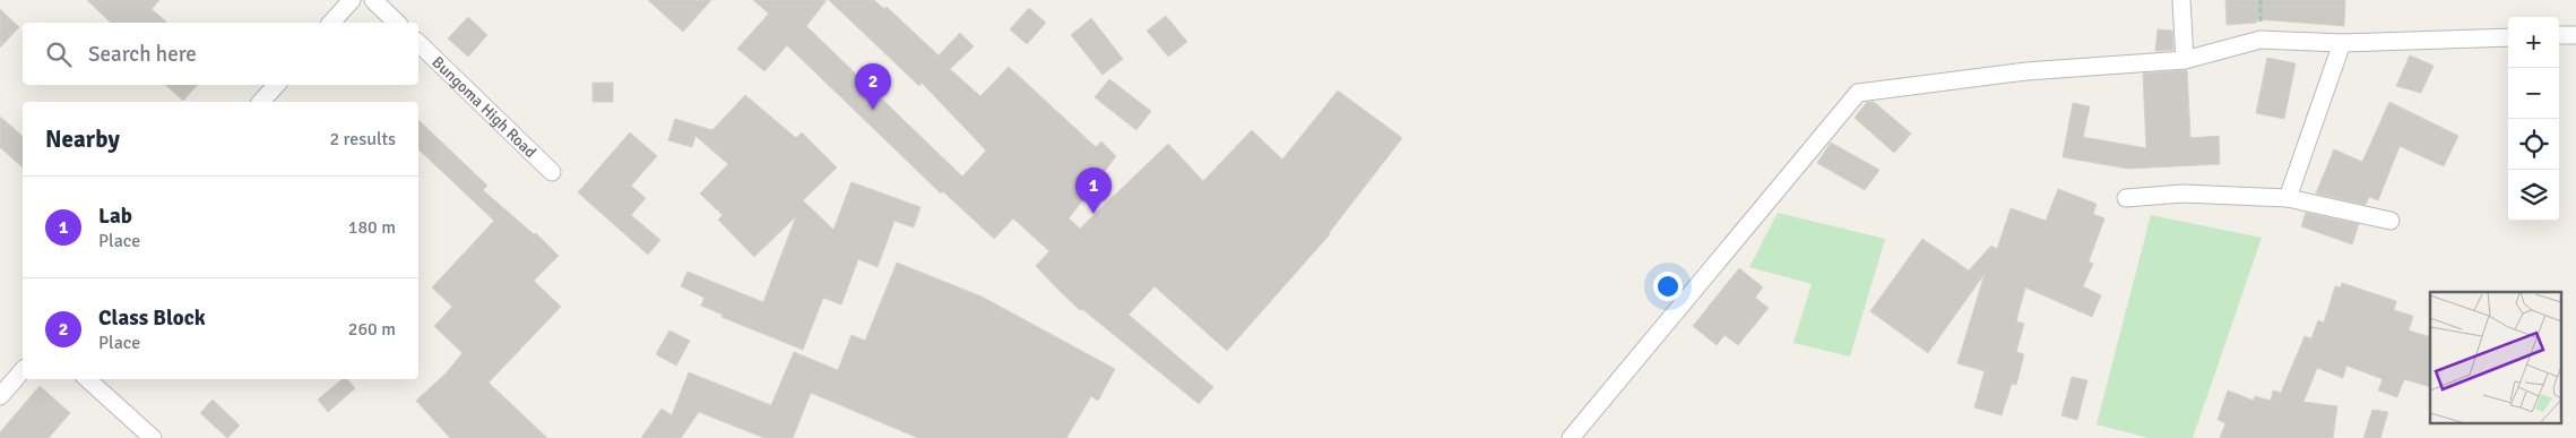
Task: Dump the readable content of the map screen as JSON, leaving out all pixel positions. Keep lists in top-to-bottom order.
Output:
{
  "streets": {
    "street": ["Bungoma High Road"]
  },
  "page": {
    "map_buttons": ["+", "−"],
    "search": "Search here",
    "pins": ["2", "1"],
    "heading": ["Nearby", "2 results"],
    "list": [
      {
        "mark": "1",
        "name": "Lab",
        "note": "Place",
        "value": "180 m"
      },
      {
        "mark": "2",
        "name": "Class Block",
        "note": "Place",
        "value": "260 m"
      }
    ]
  }
}
